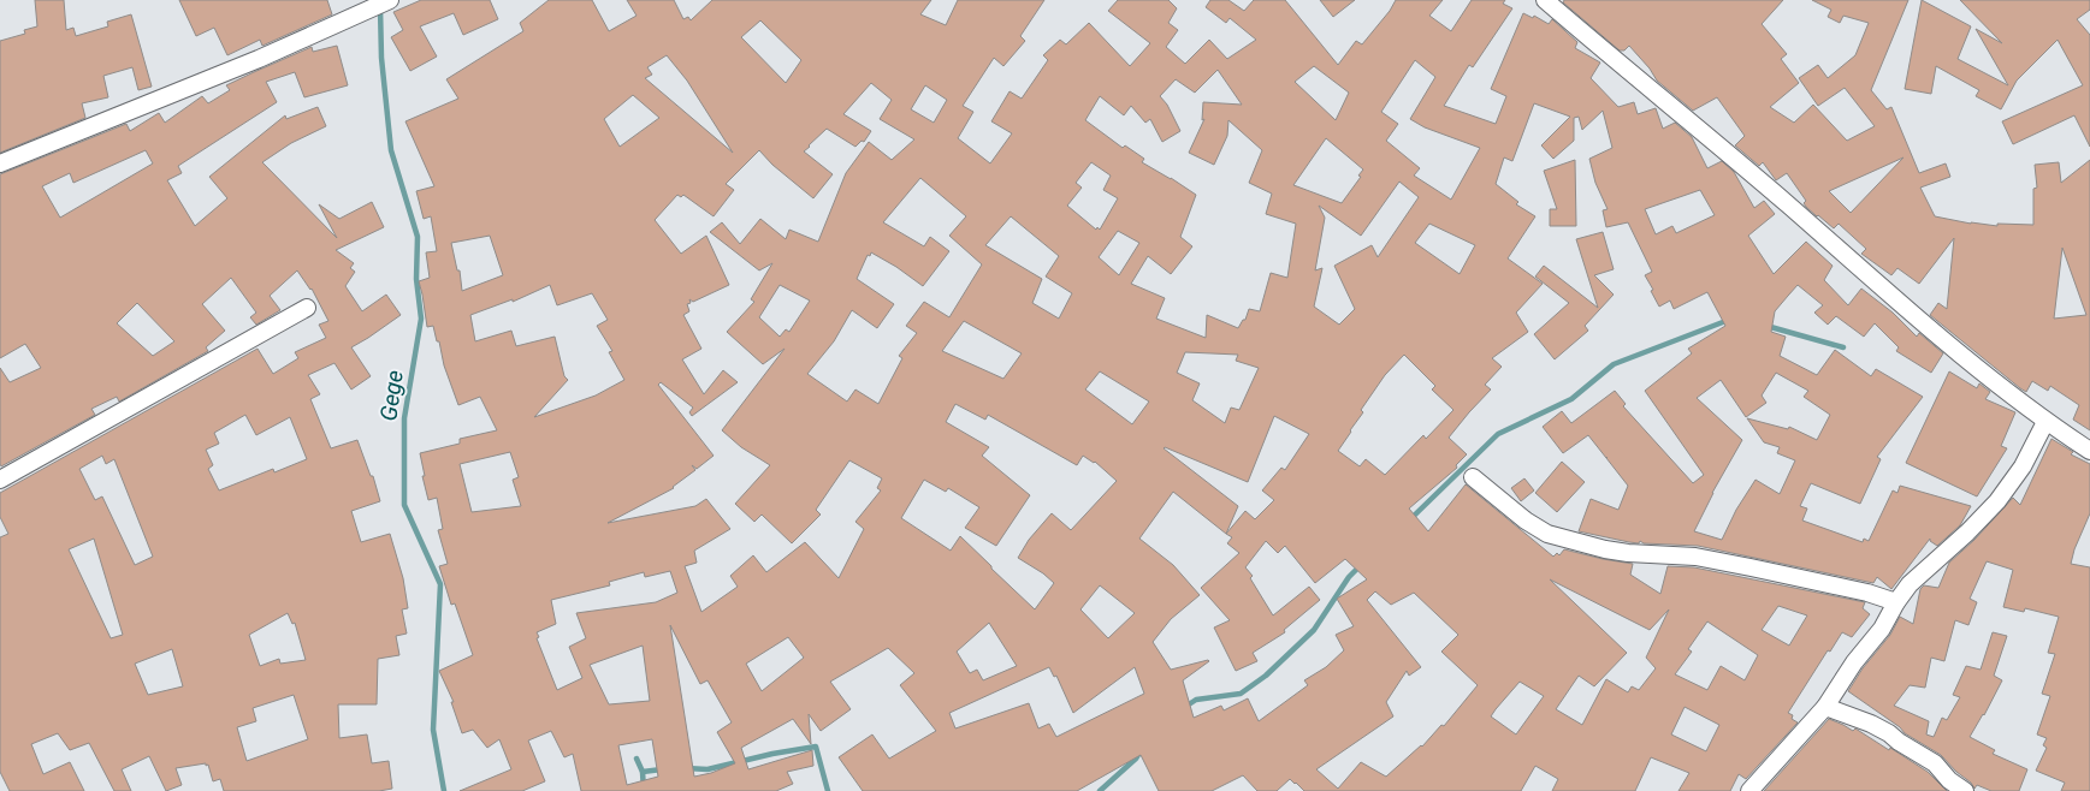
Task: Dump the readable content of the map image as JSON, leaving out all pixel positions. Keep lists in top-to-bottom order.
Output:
{
  "water": ["Gege"]
}
